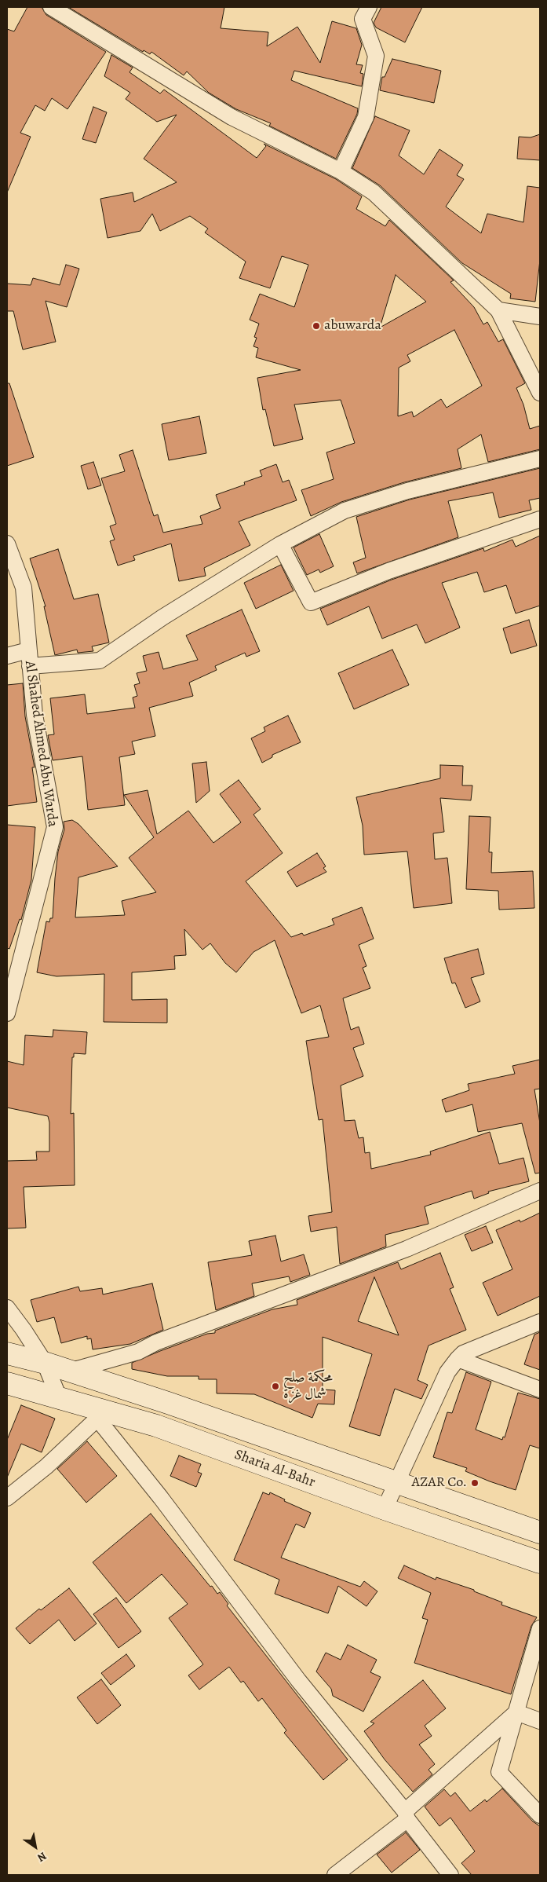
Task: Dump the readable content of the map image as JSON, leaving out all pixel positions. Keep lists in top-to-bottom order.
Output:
{
  "streets": {
    "main road": ["Sharia Al-Bahr"],
    "street": ["Al Shahed Ahmed Abu Warda"]
  },
  "places": ["abuwarda", "محكمة صلح شمال غزة", "AZAR Co."],
  "north": "bottom right"
}
